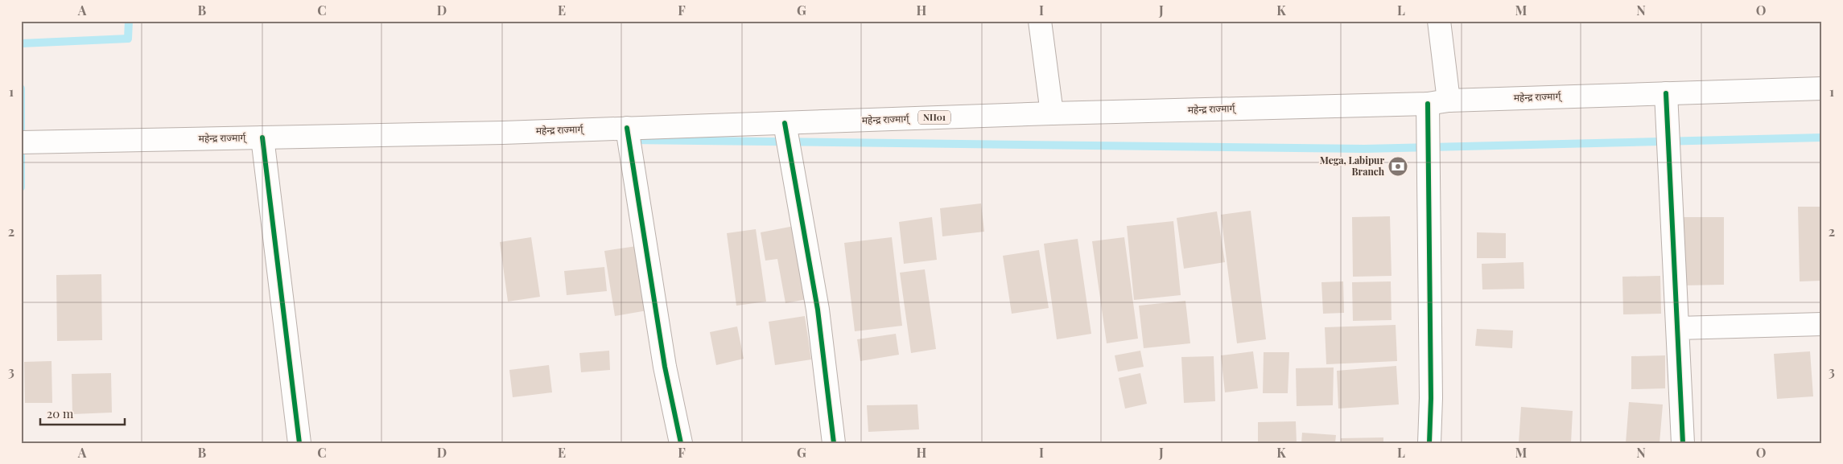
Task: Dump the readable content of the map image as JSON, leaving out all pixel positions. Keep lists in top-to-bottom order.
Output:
{
  "streets": {
    "main road": ["महेन्द्र राज्मार्ग्", "NH01"]
  },
  "places": {
    "bank": ["Mega, Labipur Branch"]
  },
  "scale_bar": "20 m",
  "grid": {
    "columns": [
      "A",
      "B",
      "C",
      "D",
      "E",
      "F",
      "G",
      "H",
      "I",
      "J",
      "K",
      "L",
      "M",
      "N",
      "O"
    ],
    "rows": ["1", "2", "3"]
  }
}
